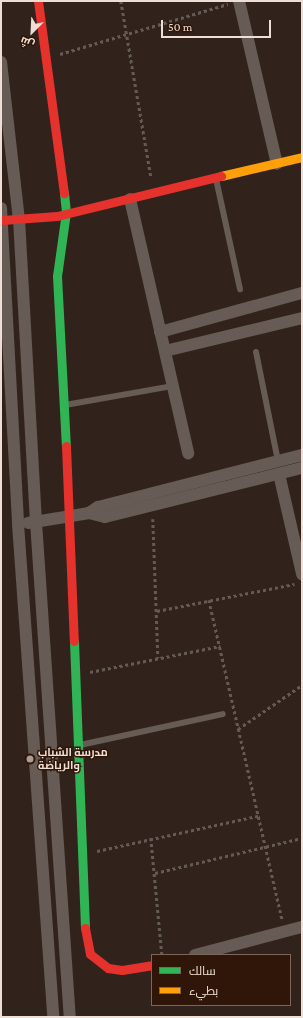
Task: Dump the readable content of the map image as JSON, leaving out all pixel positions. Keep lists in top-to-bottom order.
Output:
{
  "places": ["مدرسة الشباب والرياضة"],
  "legend": ["سالك", "بطيء"],
  "scale_bar": "50 m",
  "north": "bottom left"
}
